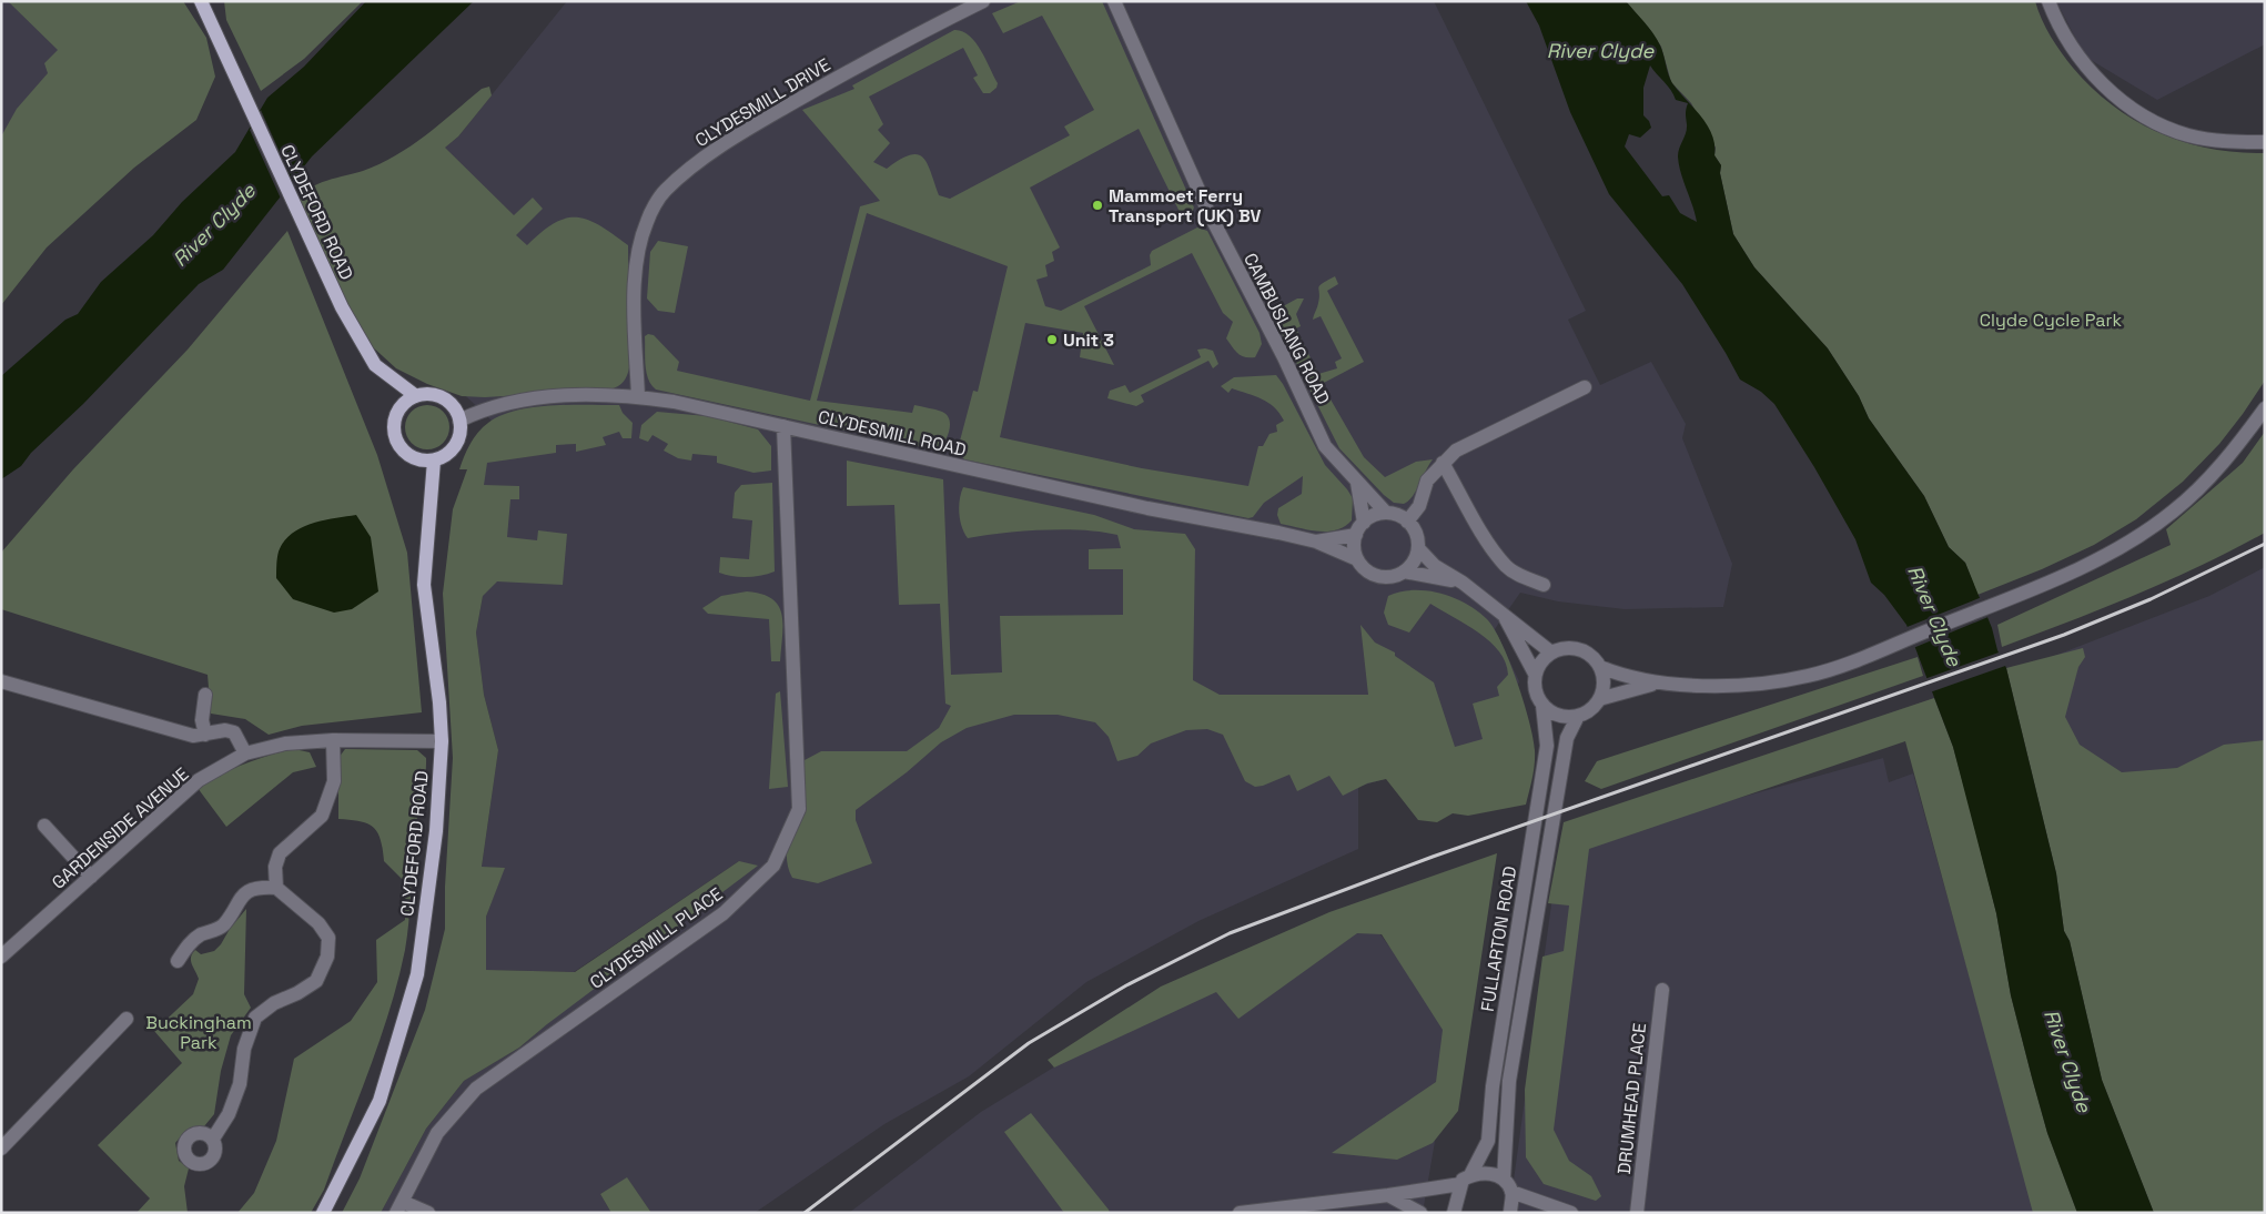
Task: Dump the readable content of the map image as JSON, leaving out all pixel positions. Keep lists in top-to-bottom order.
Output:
{
  "streets": {
    "main road": ["CLYDEFORD ROAD"],
    "street": [
      "CLYDESMILL DRIVE",
      "CAMBUSLANG ROAD",
      "CLYDESMILL ROAD",
      "GARDENSIDE AVENUE",
      "CLYDESMILL PLACE",
      "FULLARTON ROAD",
      "DRUMHEAD PLACE"
    ]
  },
  "crossings": [
    ["CLYDESMILL DRIVE", "CLYDESMILL ROAD"],
    ["CLYDEFORD ROAD", "CLYDESMILL ROAD"],
    ["CLYDEFORD ROAD", "GARDENSIDE AVENUE"],
    ["CAMBUSLANG ROAD", "CLYDESMILL ROAD"],
    ["CLYDESMILL ROAD", "CLYDESMILL PLACE"]
  ],
  "water": ["River Clyde"],
  "parks": ["Clyde Cycle Park", "Buckingham Park"],
  "places": ["Mammoet Ferry Transport (UK) BV", "Unit 3"]
}
